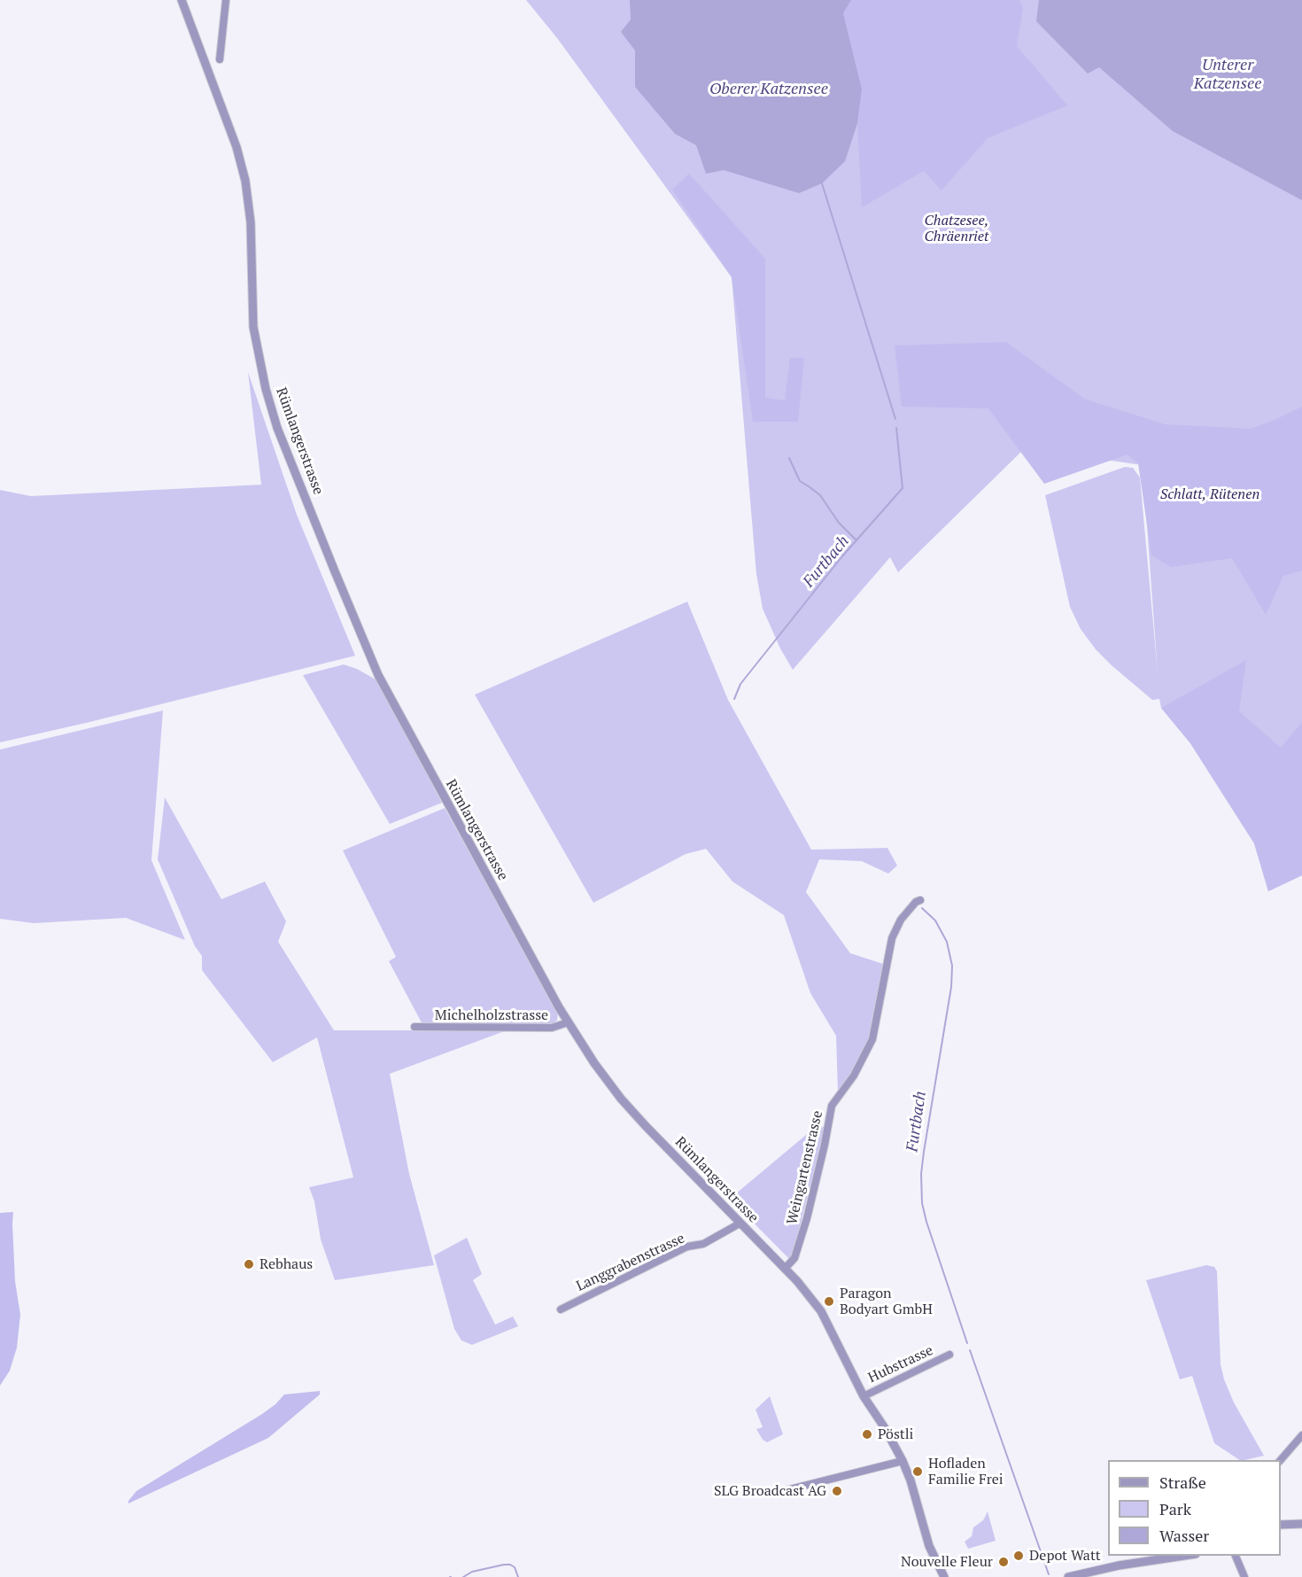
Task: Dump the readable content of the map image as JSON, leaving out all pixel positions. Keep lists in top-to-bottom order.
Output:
{
  "streets": {
    "street": [
      "Rümlangerstrasse",
      "Michelholzstrasse",
      "Weingartenstrasse",
      "Langgrabenstrasse",
      "Hubstrasse"
    ]
  },
  "crossings": [
    ["Rümlangerstrasse", "Michelholzstrasse"],
    ["Rümlangerstrasse", "Weingartenstrasse"],
    ["Rümlangerstrasse", "Langgrabenstrasse"],
    ["Rümlangerstrasse", "Hubstrasse"]
  ],
  "water": ["Unterer Katzensee", "Oberer Katzensee", "Furtbach"],
  "parks": ["Chatzesee, Chräenriet", "Schlatt, Rütenen"],
  "places": [
    "Rebhaus",
    "Paragon Bodyart GmbH",
    "Pöstli",
    "Hofladen Familie Frei",
    "SLG Broadcast AG",
    "Depot Watt",
    "Nouvelle Fleur"
  ],
  "legend": ["Straße", "Park", "Wasser"]
}
